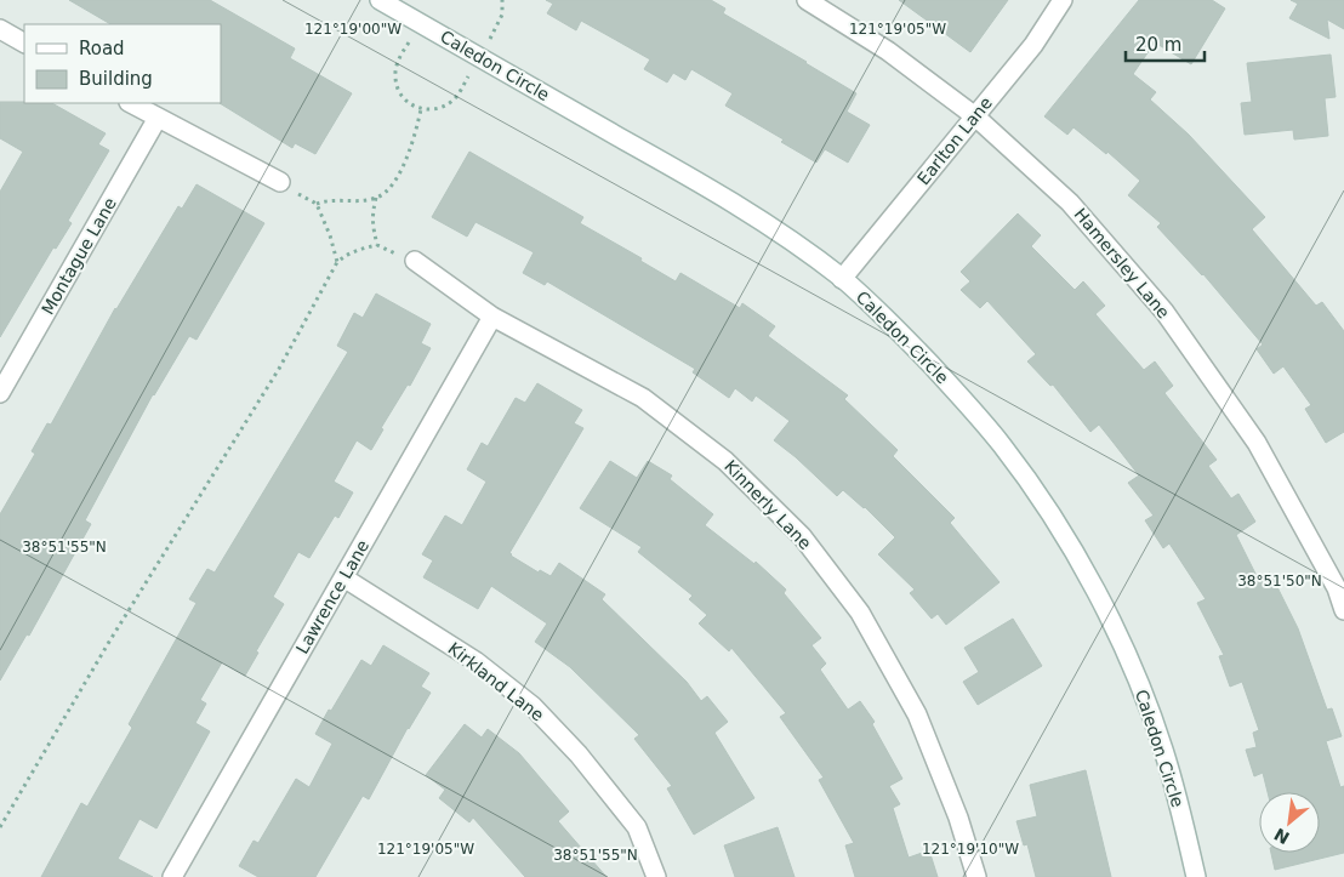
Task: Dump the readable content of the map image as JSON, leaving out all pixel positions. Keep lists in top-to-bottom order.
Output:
{
  "streets": {
    "street": [
      "Caledon Circle",
      "Earlton Lane",
      "Montague Lane",
      "Hamersley Lane",
      "Kinnerly Lane",
      "Lawrence Lane",
      "Kirkland Lane"
    ]
  },
  "crossings": [
    ["Caledon Circle", "Earlton Lane"],
    ["Earlton Lane", "Hamersley Lane"],
    ["Kinnerly Lane", "Lawrence Lane"],
    ["Lawrence Lane", "Kirkland Lane"]
  ],
  "legend": ["Road", "Building"],
  "scale_bar": "20 m",
  "north": "bottom left",
  "coordinates": [
    "121°19'00\"W",
    "121°19'05\"W",
    "38°51'55\"N",
    "38°51'50\"N",
    "121°19'10\"W"
  ]
}
